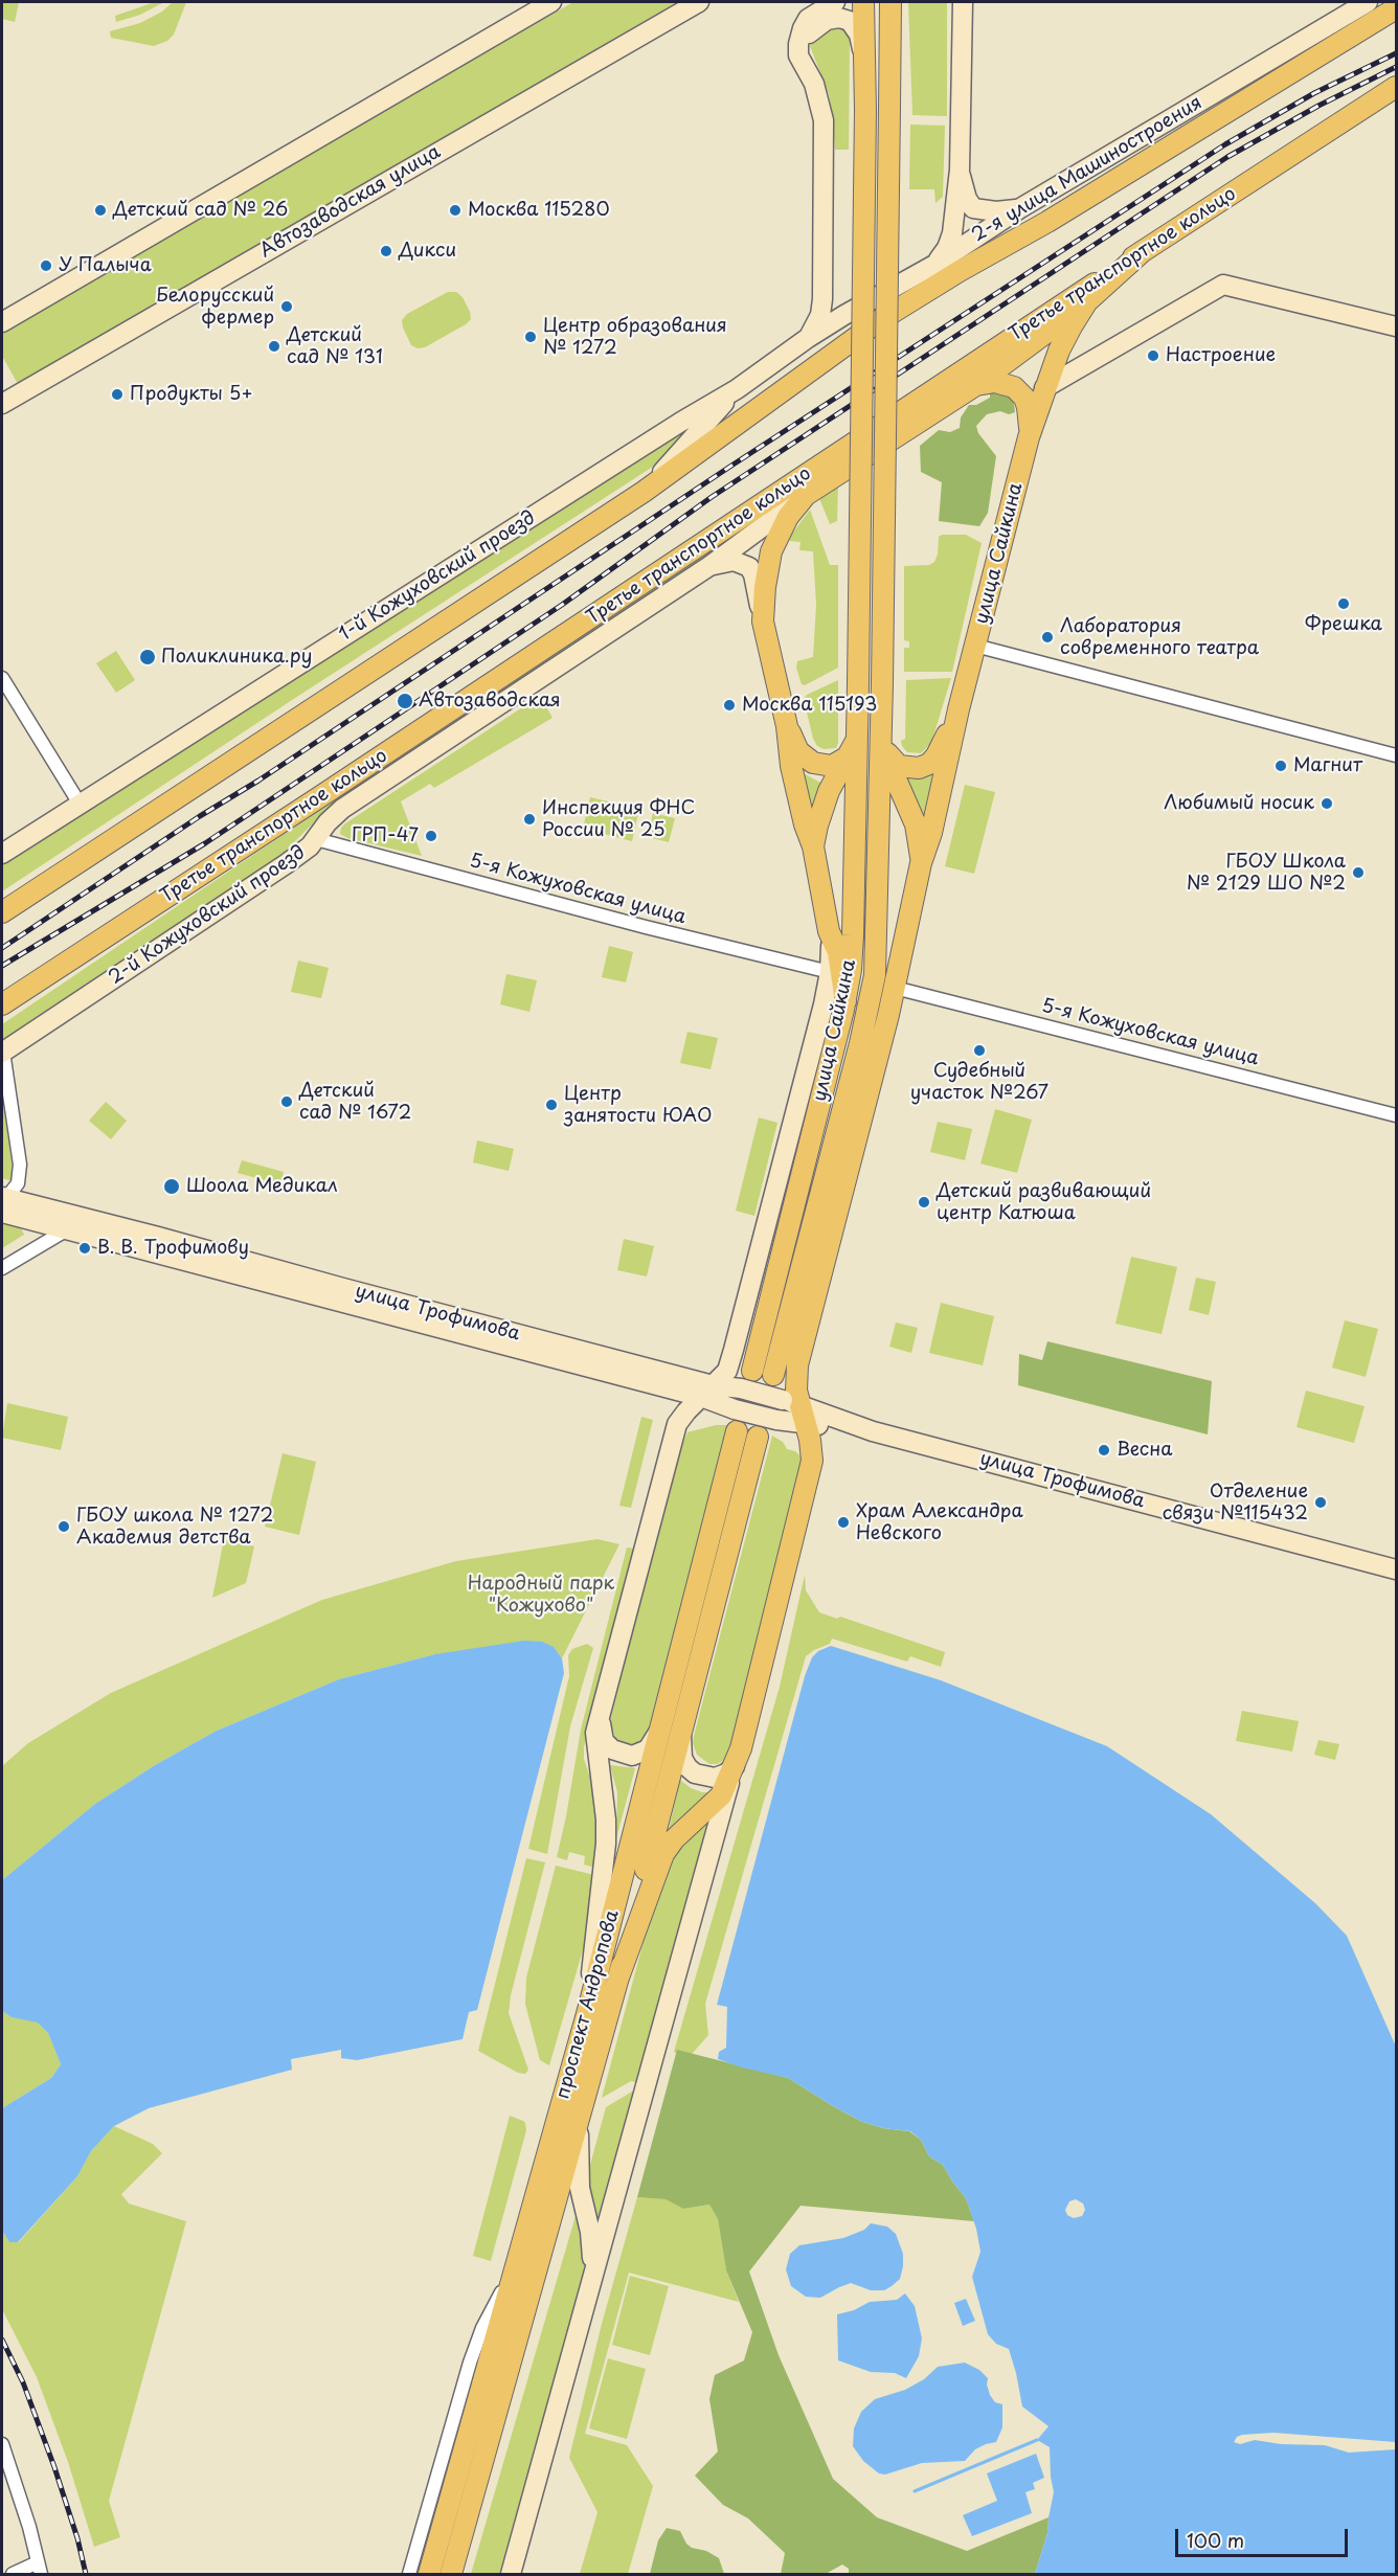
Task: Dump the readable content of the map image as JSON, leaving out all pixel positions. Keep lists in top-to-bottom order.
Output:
{
  "streets": {
    "main road": [
      "2-я улица Машиностроения",
      "Автозаводская улица",
      "Третье транспортное кольцо",
      "улица Сайкина",
      "1-й Кожуховский проезд",
      "2-й Кожуховский проезд",
      "улица Трофимова",
      "проспект Андропова"
    ],
    "street": ["5-я Кожуховская улица"]
  },
  "crossings": [
    ["2-я улица Машиностроения", "1-й Кожуховский проезд"],
    ["улица Сайкина", "2-й Кожуховский проезд"],
    ["5-я Кожуховская улица", "2-й Кожуховский проезд"]
  ],
  "parks": ["Народный парк \"Кожухово\""],
  "places": [
    "Детский сад № 26",
    "Москва 115280",
    "Дикси",
    "У Палыча",
    "Белорусский фермер",
    "Центр образования № 1272",
    "Детский сад № 131",
    "Настроение",
    "Продукты 5+",
    "Фрешка",
    "Лаборатория современного театра",
    "Поликлиника.ру",
    "Автозаводская",
    "Москва 115193",
    "Магнит",
    "Любимый носик",
    "Инспекция ФНС России № 25",
    "ГРП-47",
    "ГБОУ Школа № 2129 ШО №2",
    "Судебный участок №267",
    "Детский сад № 1672",
    "Центр занятости ЮАО",
    "Шоола Медикал",
    "Детский развивающий центр Катюша",
    "В. В. Трофимову",
    "Весна",
    "Отделение связи №115432",
    "Храм Александра Невского",
    "ГБОУ школа № 1272 Академия детства"
  ],
  "scale_bar": "100 m"
}
